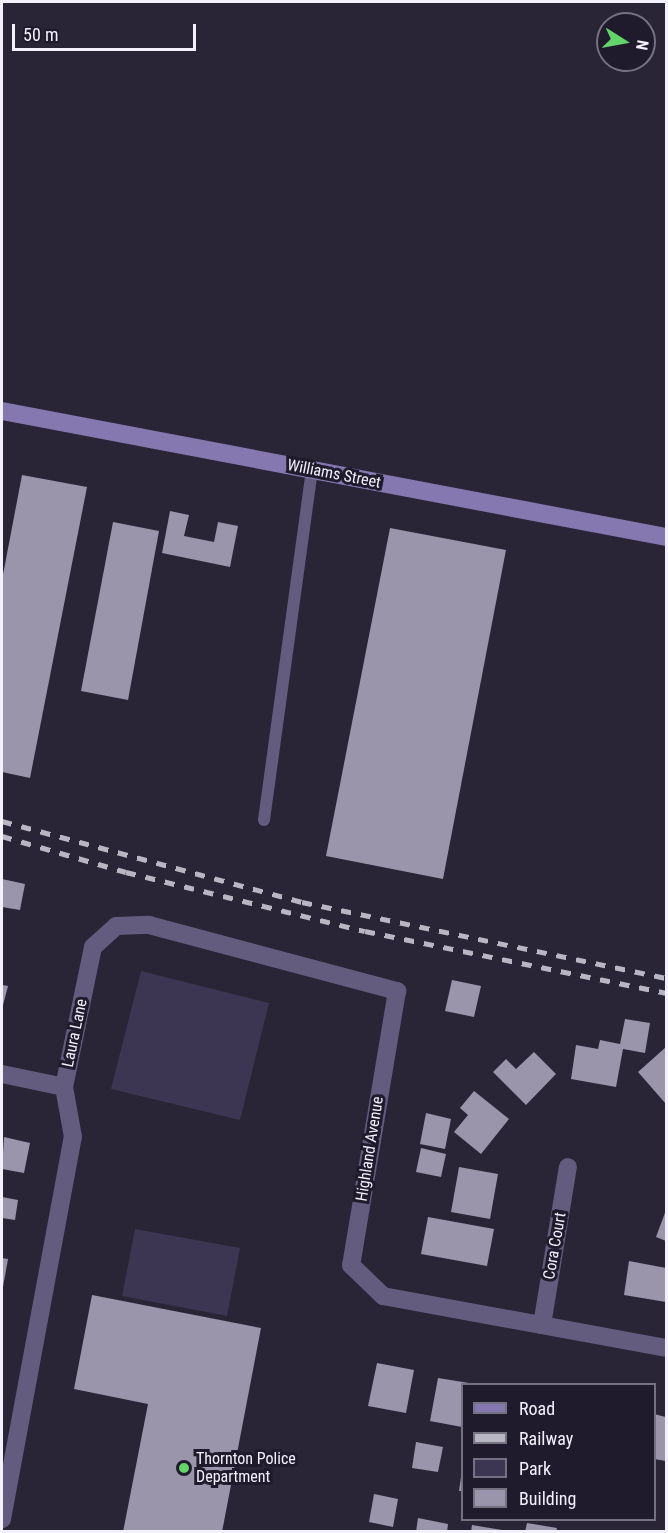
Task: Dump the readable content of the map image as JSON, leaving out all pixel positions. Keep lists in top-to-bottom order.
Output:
{
  "streets": {
    "street": [
      "Williams Street",
      "Laura Lane",
      "Highland Avenue",
      "Cora Court"
    ]
  },
  "crossings": [
    ["Laura Lane", "Highland Avenue"],
    ["Highland Avenue", "Cora Court"]
  ],
  "places": ["Thornton Police Department"],
  "legend": [
    "Road",
    "Railway",
    "Park",
    "Building"
  ],
  "scale_bar": "50 m",
  "north": "right"
}
